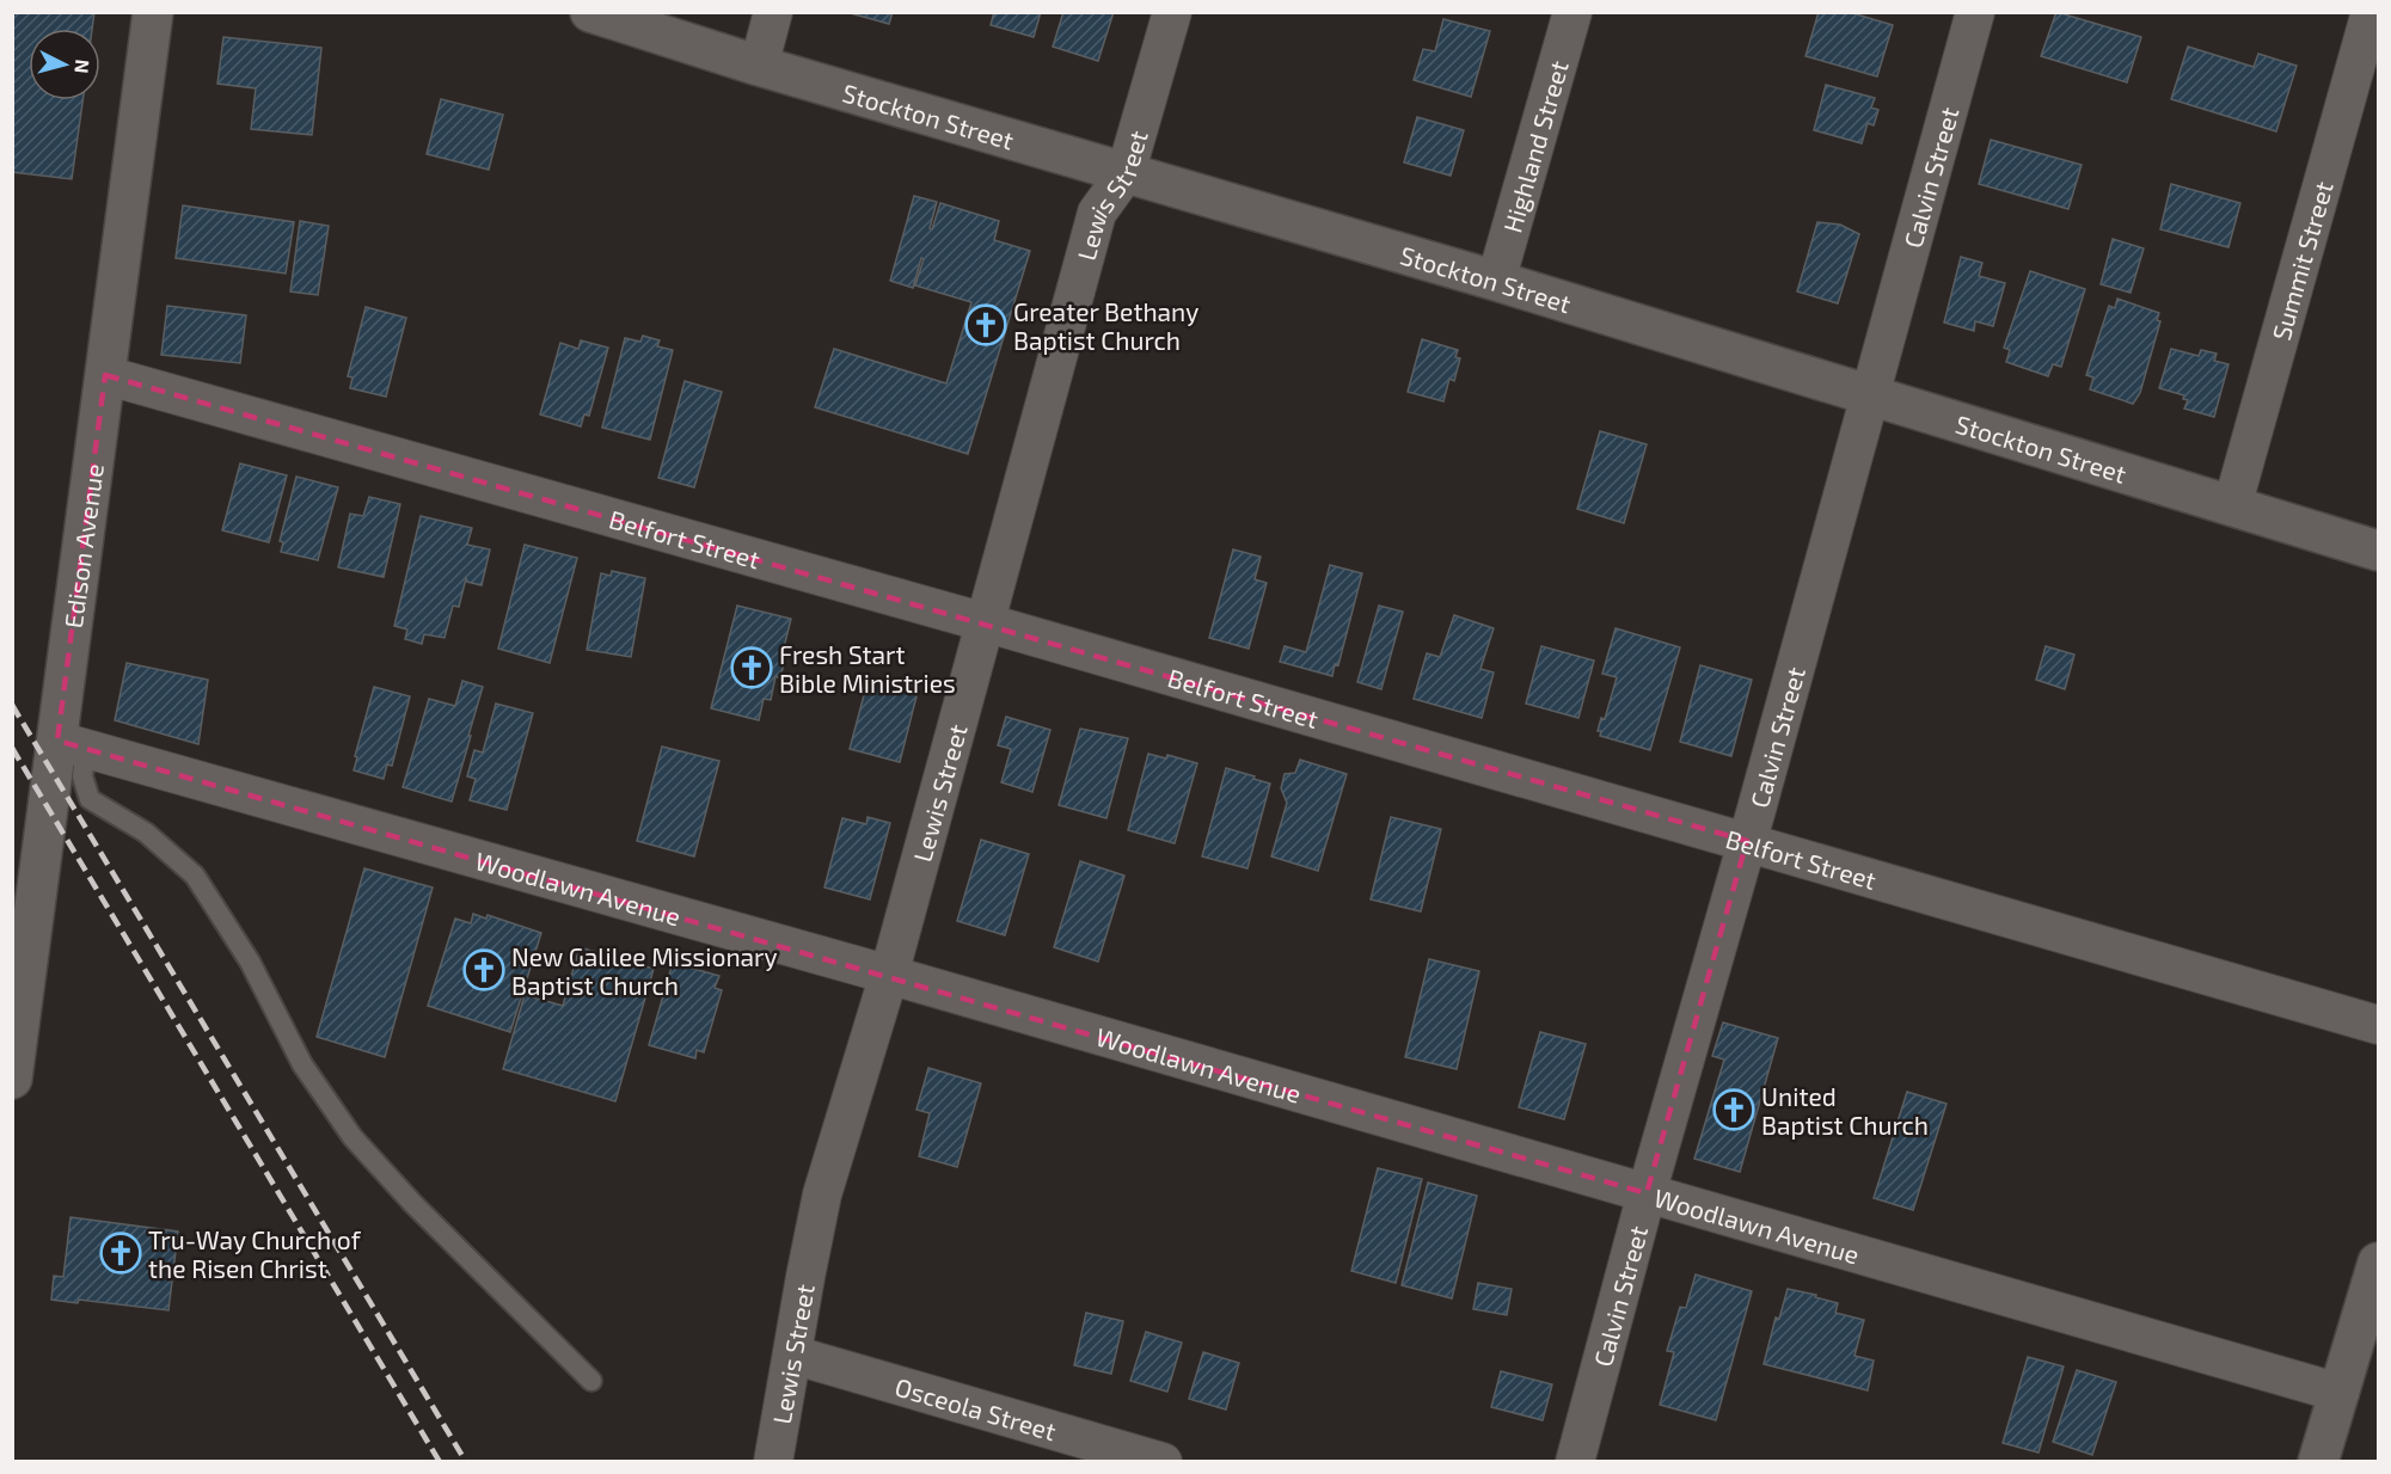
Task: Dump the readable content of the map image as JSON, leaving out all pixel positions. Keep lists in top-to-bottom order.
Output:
{
  "streets": {
    "main road": ["Stockton Street", "Edison Avenue"],
    "street": [
      "Highland Street",
      "Calvin Street",
      "Lewis Street",
      "Summit Street",
      "Belfort Street",
      "Woodlawn Avenue",
      "Osceola Street"
    ]
  },
  "crossings": [
    ["Stockton Street", "Highland Street"],
    ["Stockton Street", "Calvin Street"],
    ["Stockton Street", "Lewis Street"],
    ["Stockton Street", "Summit Street"],
    ["Calvin Street", "Belfort Street"],
    ["Calvin Street", "Woodlawn Avenue"],
    ["Lewis Street", "Belfort Street"],
    ["Lewis Street", "Woodlawn Avenue"],
    ["Lewis Street", "Osceola Street"],
    ["Belfort Street", "Edison Avenue"],
    ["Edison Avenue", "Woodlawn Avenue"]
  ],
  "places": {
    "church": [
      "Greater Bethany Baptist Church",
      "Fresh Start Bible Ministries",
      "New Galilee Missionary Baptist Church",
      "United Baptist Church",
      "Tru-Way Church of the Risen Christ"
    ]
  },
  "north": "right"
}
